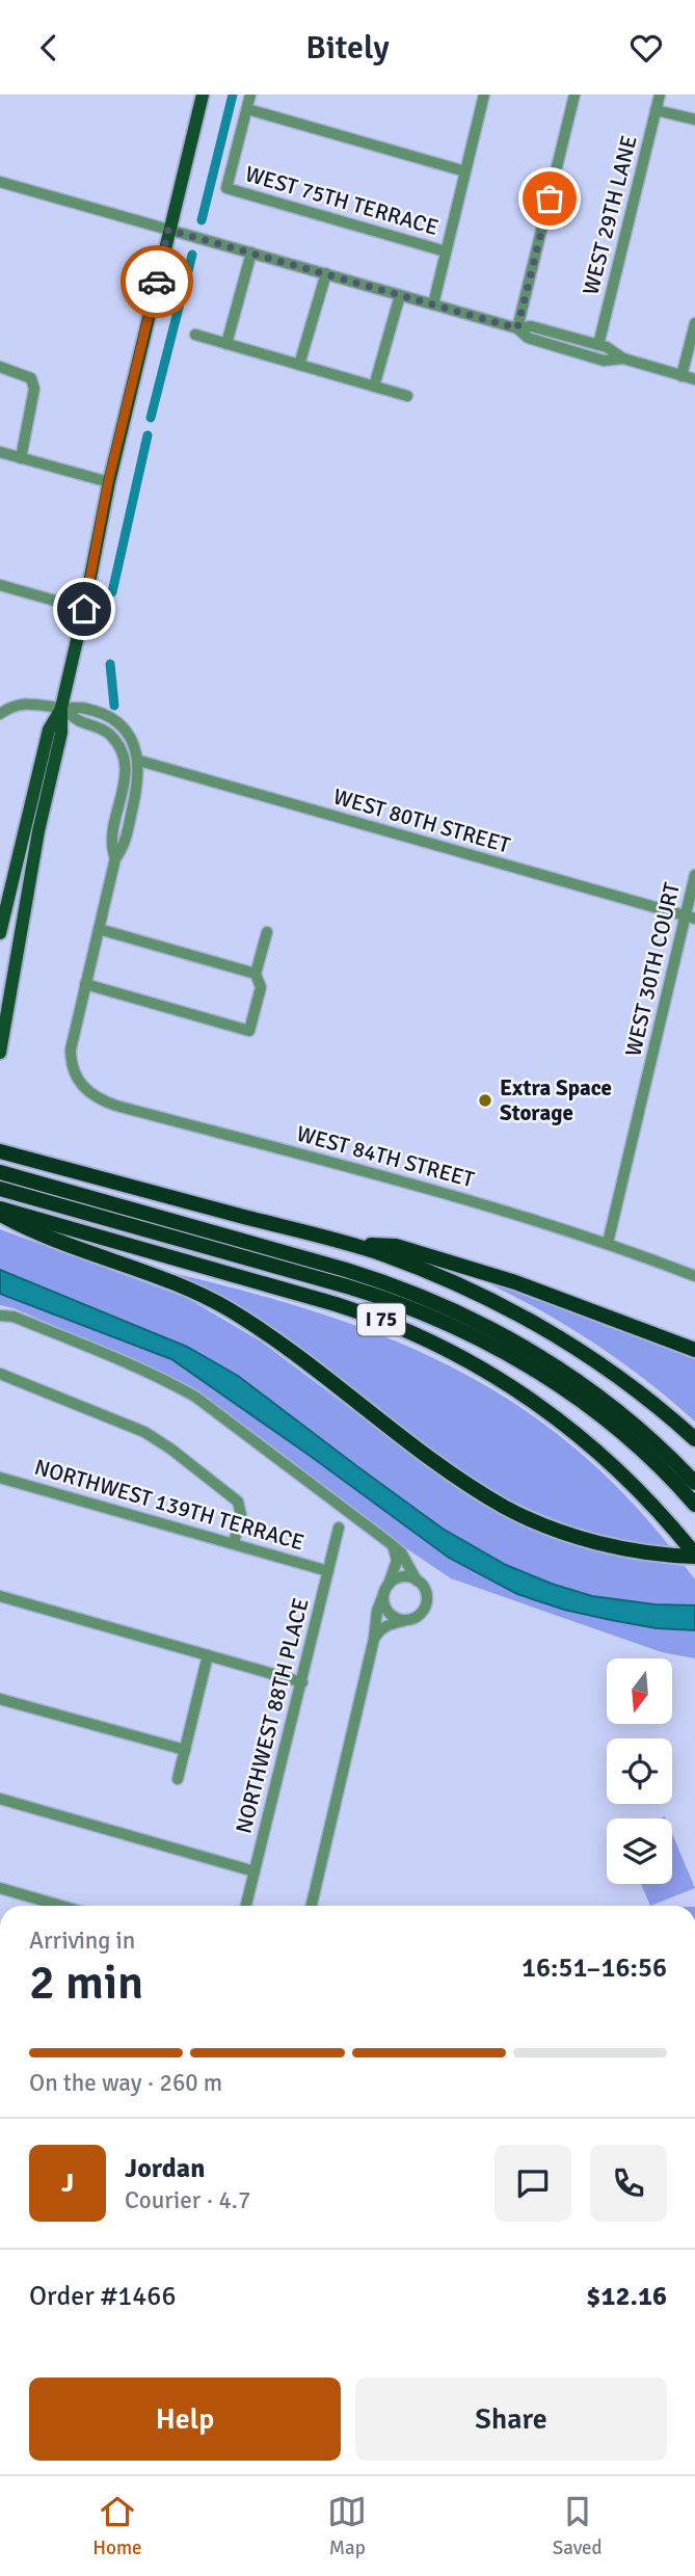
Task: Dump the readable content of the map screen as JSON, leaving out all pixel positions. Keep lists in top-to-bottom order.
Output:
{
  "streets": {
    "highway": ["I 75"],
    "street": [
      "WEST 75TH TERRACE",
      "WEST 29TH LANE",
      "WEST 80TH STREET",
      "WEST 30TH COURT",
      "WEST 84TH STREET",
      "NORTHWEST 139TH TERRACE",
      "NORTHWEST 88TH PLACE"
    ]
  },
  "crossings": [
    ["WEST 80TH STREET", "WEST 30TH COURT"],
    ["WEST 30TH COURT", "WEST 84TH STREET"],
    ["NORTHWEST 139TH TERRACE", "NORTHWEST 88TH PLACE"]
  ],
  "places": ["Extra Space Storage"],
  "north": "bottom",
  "page": {
    "header": "Bitely",
    "heading": ["2 min", "Arriving in", "16:51–16:56"],
    "panel": [
      "Jordan",
      "Courier · 4.7",
      "Order #1466",
      "$12.16"
    ],
    "bar": "On the way · 260 m",
    "round": "J",
    "buttons": ["Help", "Share"],
    "tabs": ["Home", "Map", "Saved"]
  }
}
